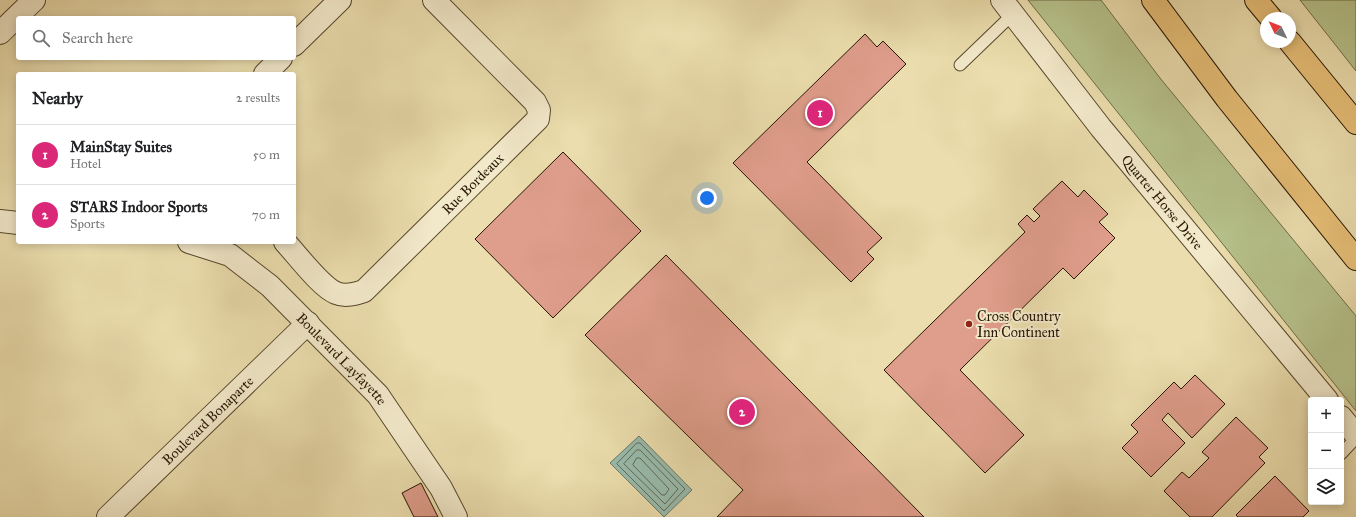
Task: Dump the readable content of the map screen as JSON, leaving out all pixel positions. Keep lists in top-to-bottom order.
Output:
{
  "streets": {
    "street": [
      "Rue Bordeaux",
      "Quarter Horse Drive",
      "Boulevard Layfayette",
      "Boulevard Bonaparte"
    ]
  },
  "crossings": [
    ["Boulevard Layfayette", "Boulevard Bonaparte"]
  ],
  "places": ["Cross Country Inn Continent"],
  "north": "top left",
  "page": {
    "search": "Search here",
    "heading": ["Nearby", "2 results"],
    "pins": ["1", "2"],
    "list": [
      {
        "mark": "1",
        "name": "MainStay Suites",
        "note": "Hotel",
        "value": "50 m"
      },
      {
        "mark": "2",
        "name": "STARS Indoor Sports",
        "note": "Sports",
        "value": "70 m"
      }
    ],
    "map_buttons": ["+", "−"]
  }
}
